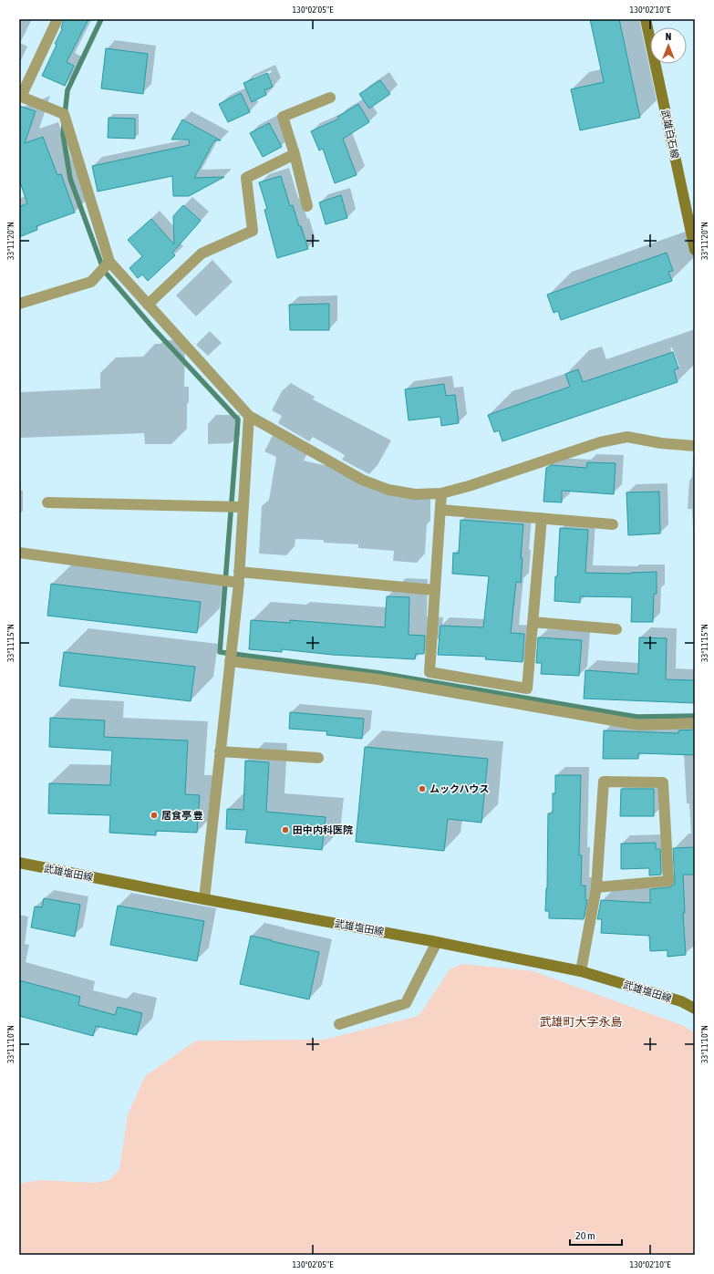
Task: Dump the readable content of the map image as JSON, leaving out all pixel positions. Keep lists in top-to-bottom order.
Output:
{
  "streets": {
    "main road": ["武雄白石線", "武雄塩田線"]
  },
  "districts": ["武雄町大字永島"],
  "places": ["ムックハウス", "居食亭 豊", "田中内科医院"],
  "scale_bar": "20 m",
  "north": "top",
  "coordinates": [
    "130°02'05\"E",
    "130°02'10\"E",
    "33°11'20\"N",
    "33°11'15\"N",
    "33°11'10\"N"
  ]
}
